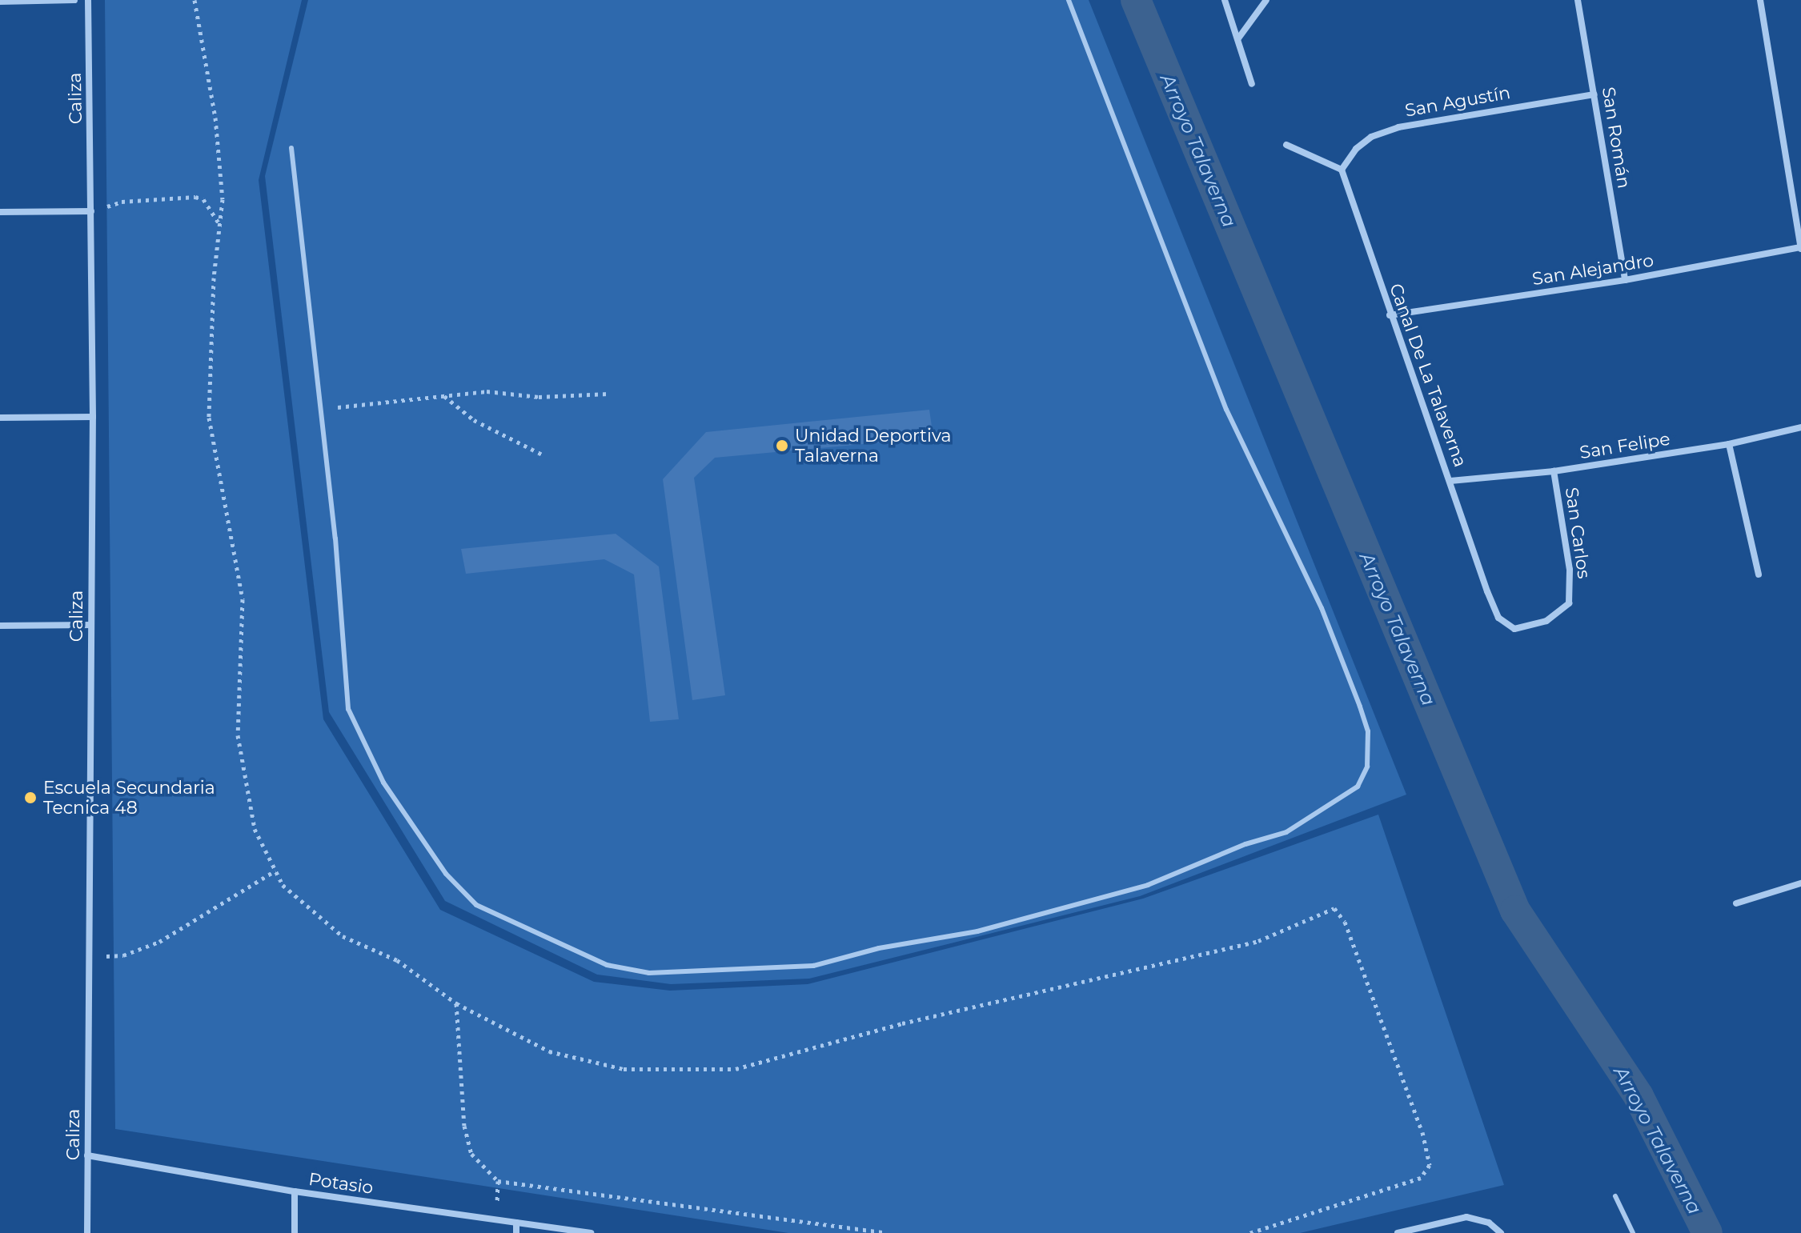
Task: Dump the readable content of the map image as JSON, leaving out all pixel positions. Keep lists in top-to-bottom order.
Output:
{
  "streets": {
    "street": [
      "Caliza",
      "San Agustín",
      "San Román",
      "San Alejandro",
      "Canal De La Talaverna",
      "San Felipe",
      "San Carlos",
      "Potasio"
    ]
  },
  "crossings": [
    ["Caliza", "Potasio"],
    ["San Agustín", "San Román"],
    ["San Agustín", "Canal De La Talaverna"],
    ["San Román", "San Alejandro"],
    ["San Alejandro", "Canal De La Talaverna"],
    ["Canal De La Talaverna", "San Felipe"],
    ["Canal De La Talaverna", "San Carlos"],
    ["San Felipe", "San Carlos"]
  ],
  "water": ["Arroyo Talaverna"],
  "places": ["Unidad Deportiva Talaverna", "Escuela Secundaria Tecnica 48"]
}
